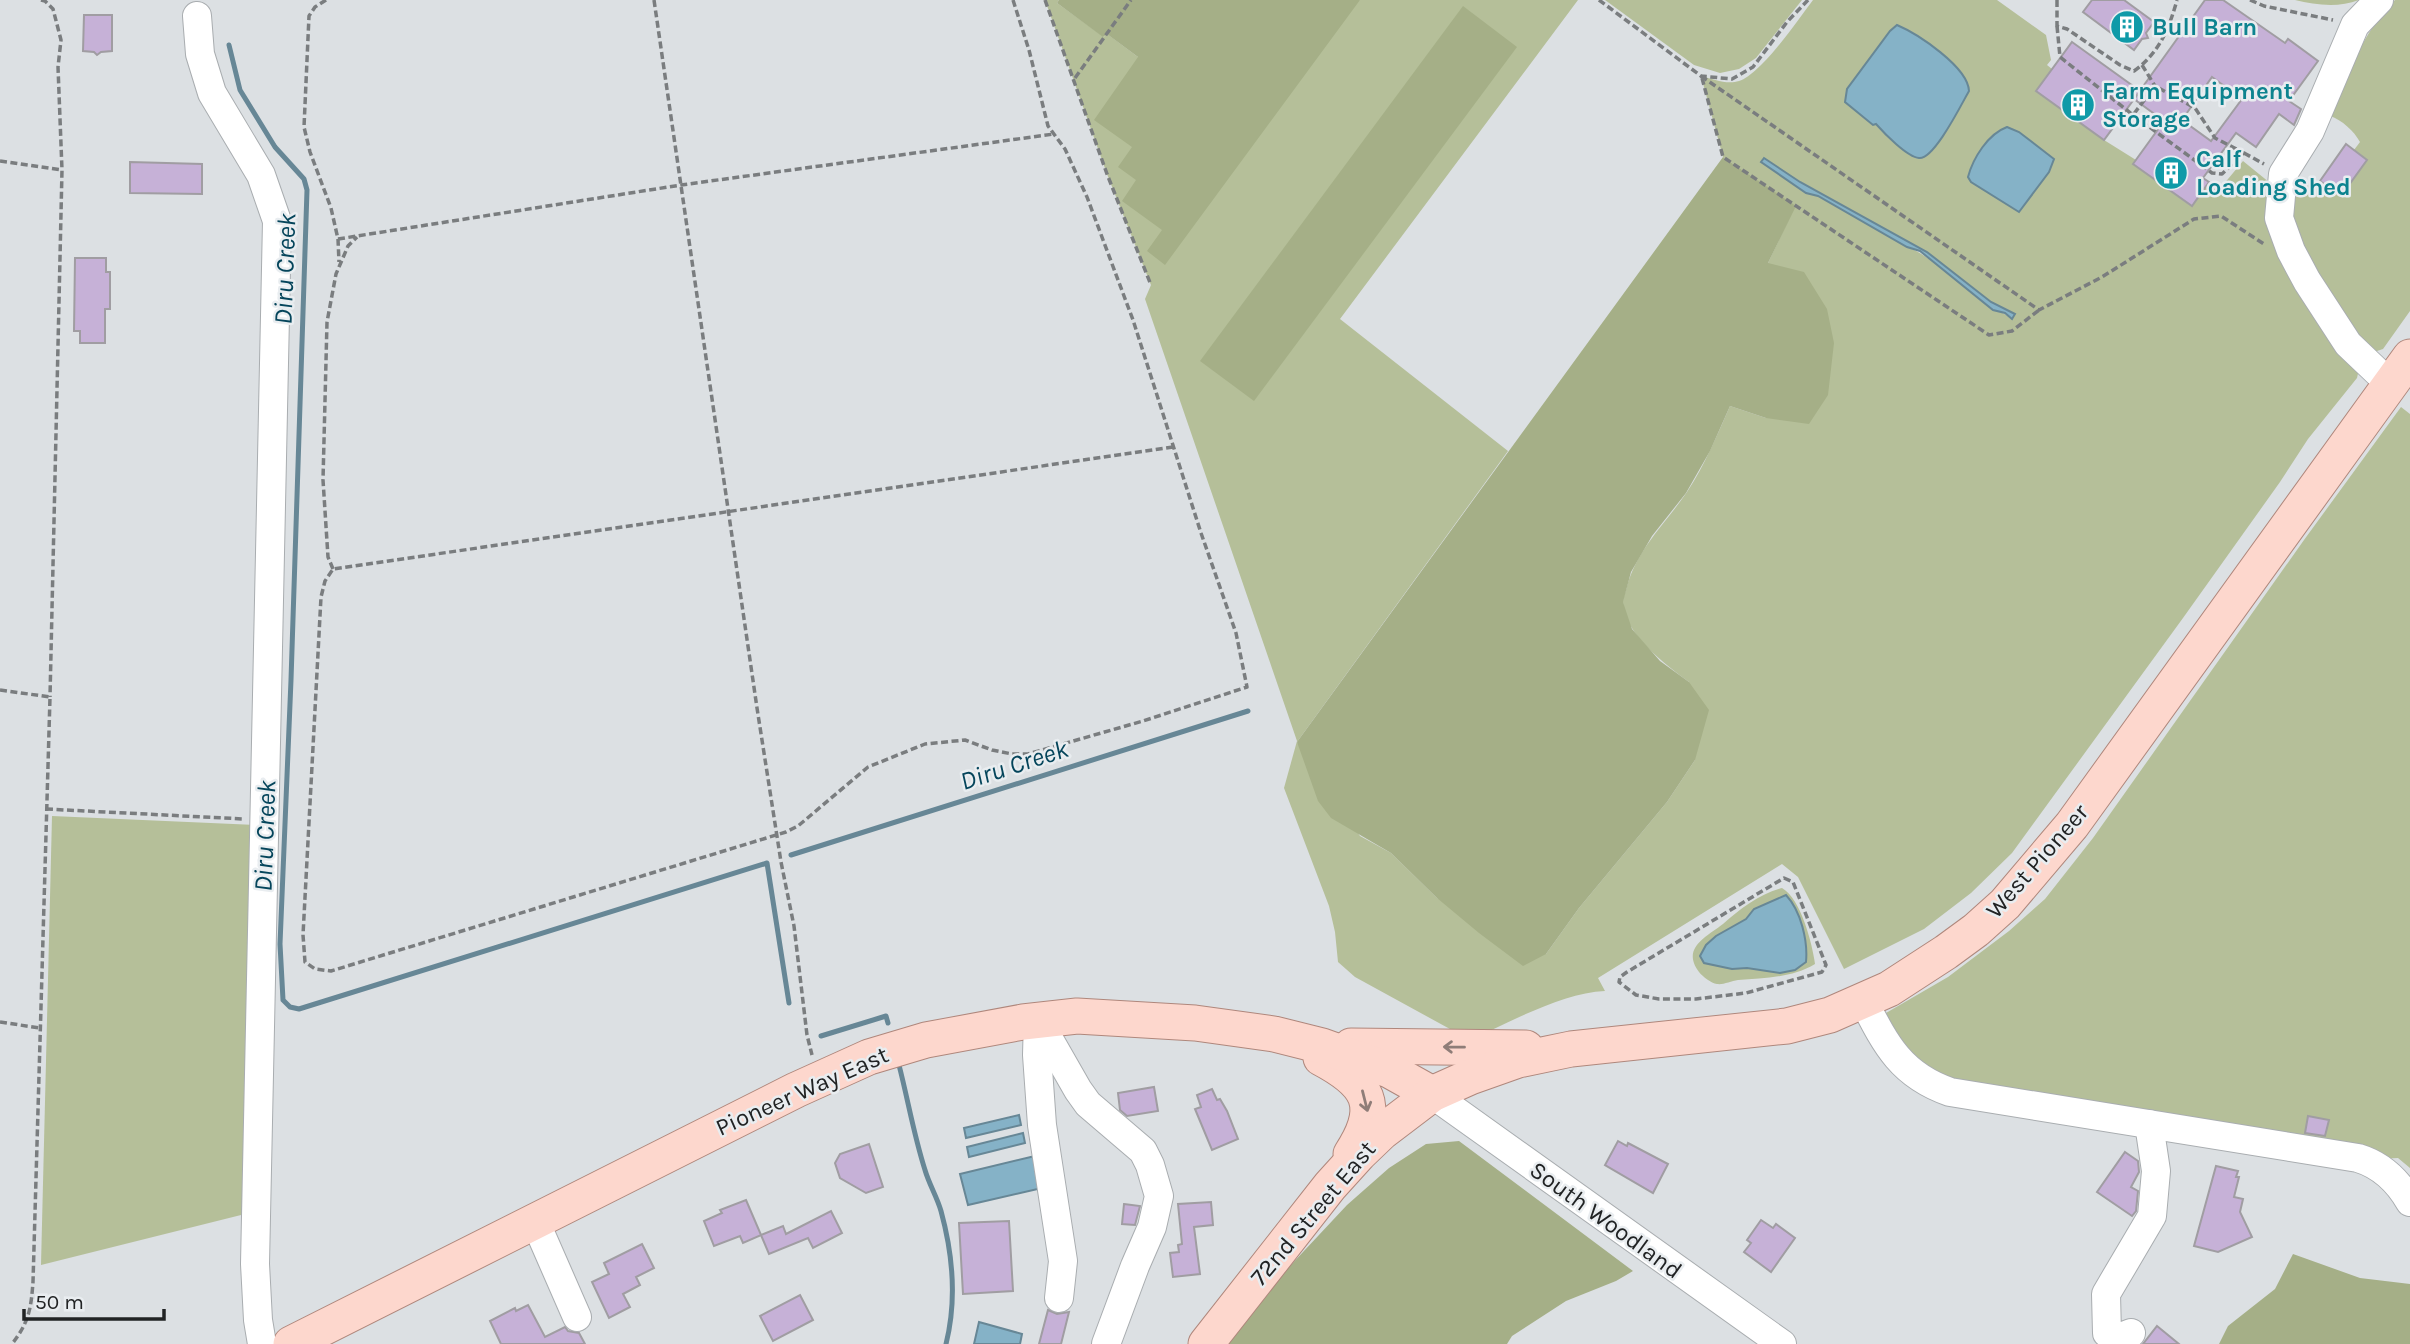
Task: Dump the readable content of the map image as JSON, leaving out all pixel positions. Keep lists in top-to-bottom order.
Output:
{
  "streets": {
    "main road": ["West Pioneer", "Pioneer Way East", "72nd Street East"],
    "street": ["South Woodland"]
  },
  "crossings": [
    ["West Pioneer", "Pioneer Way East"],
    ["West Pioneer", "72nd Street East"],
    ["West Pioneer", "South Woodland"],
    ["Pioneer Way East", "72nd Street East"],
    ["Pioneer Way East", "South Woodland"],
    ["72nd Street East", "South Woodland"]
  ],
  "water": ["Diru Creek"],
  "places": {
    "building": ["Bull Barn", "Farm Equipment Storage", "Calf Loading Shed"]
  },
  "scale_bar": "50 m"
}
